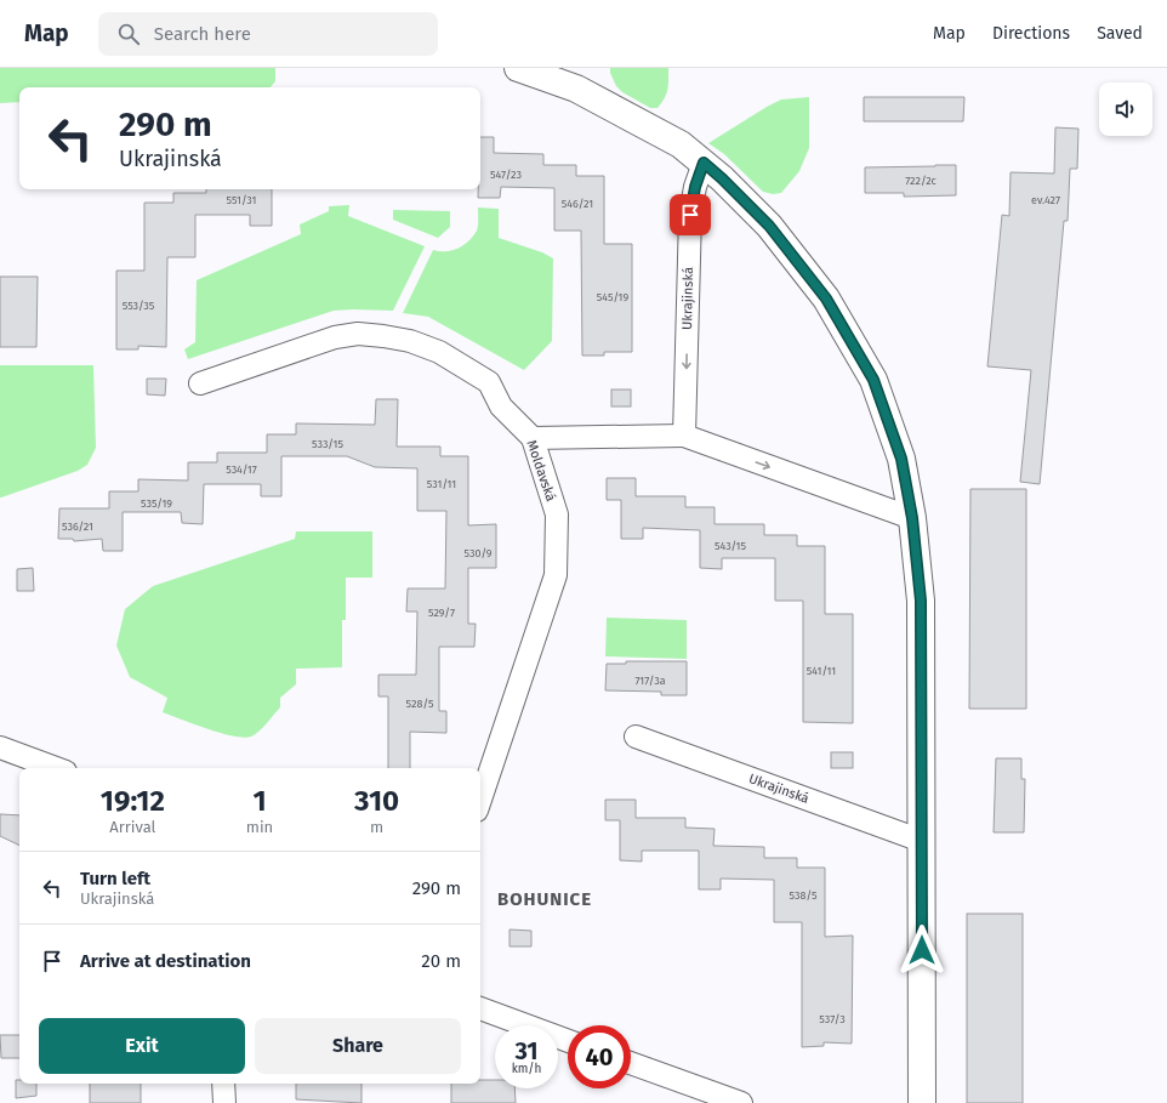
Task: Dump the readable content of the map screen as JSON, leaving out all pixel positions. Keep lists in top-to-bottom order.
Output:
{
  "streets": {
    "street": ["Ukrajinská", "Moldavská"]
  },
  "one_way": ["Ukrajinská"],
  "districts": ["BOHUNICE"],
  "house_numbers": [
    "547/23",
    "722/2c",
    "551/31",
    "ev.427",
    "546/21",
    "545/19",
    "553/35",
    "533/15",
    "534/17",
    "531/11",
    "535/19",
    "536/21",
    "543/15",
    "530/9",
    "529/7",
    "541/11",
    "717/3a",
    "528/5",
    "538/5",
    "537/3"
  ],
  "page": {
    "header": "Map",
    "search": "Search here",
    "nav": ["Map", "Directions", "Saved"],
    "turn": ["290 m", "Ukrajinská"],
    "eta": [
      "19:12",
      "Arrival",
      "1",
      "min",
      "310",
      "m"
    ],
    "list": [
      {
        "name": "Turn left",
        "note": "Ukrajinská",
        "value": "290 m"
      },
      {
        "name": "Arrive at destination",
        "value": "20 m"
      }
    ],
    "buttons": ["Exit", "Share"],
    "speed": "31 km/h",
    "limit": "40"
  }
}
